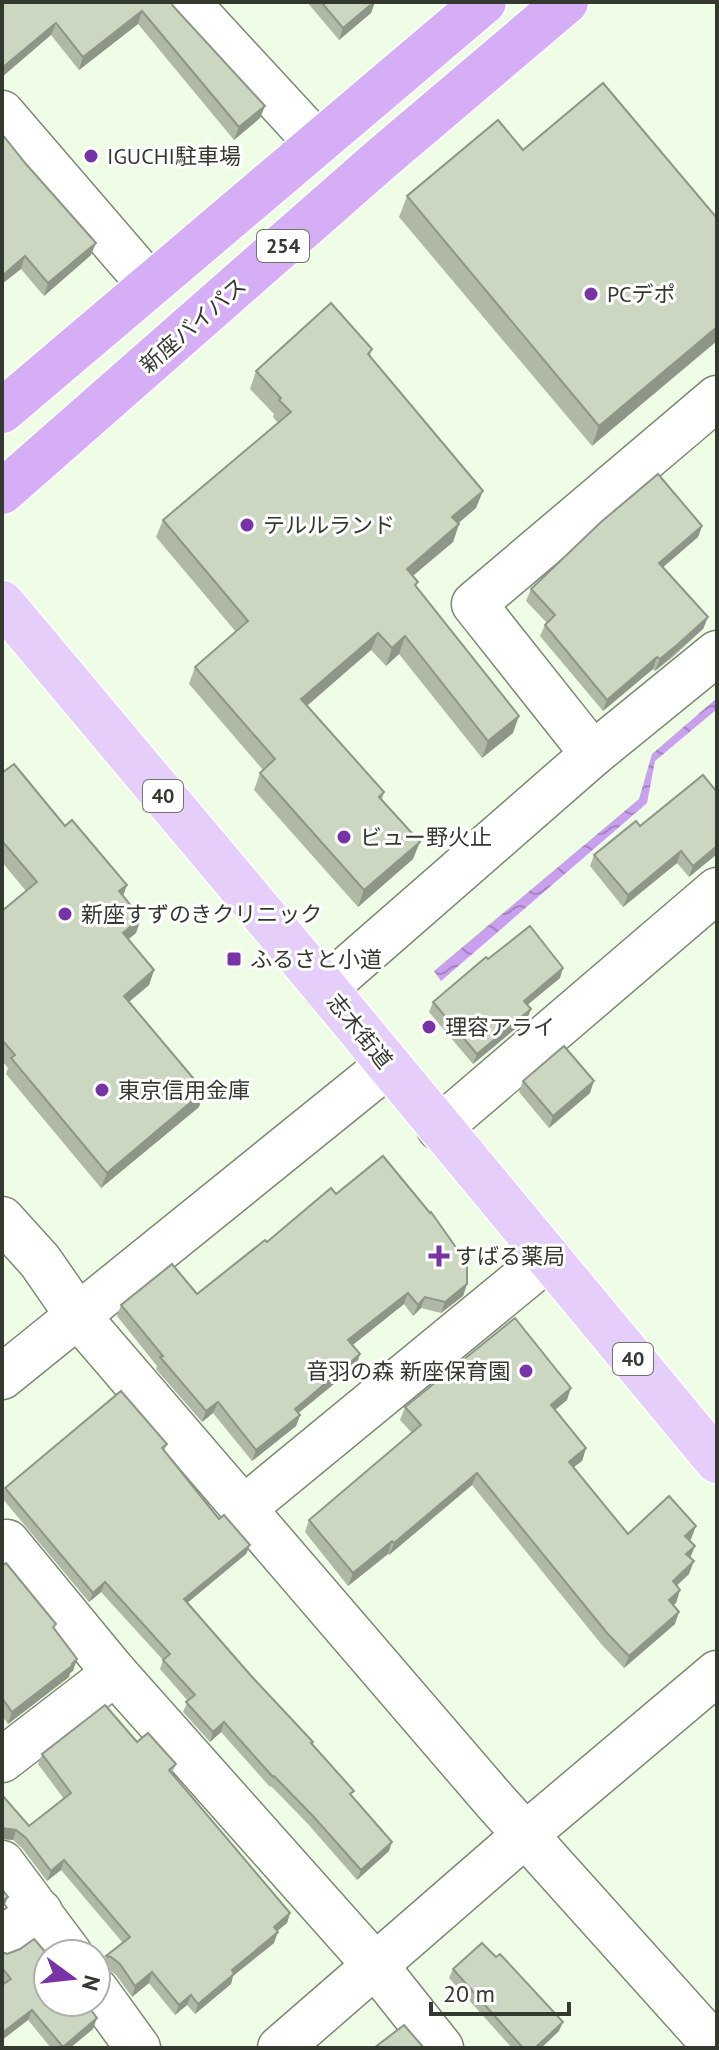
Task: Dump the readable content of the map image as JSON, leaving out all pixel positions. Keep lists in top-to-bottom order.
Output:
{
  "streets": {
    "highway": ["254", "新座バイパス"],
    "main road": ["40", "志木街道"]
  },
  "places": {
    "other": [
      "IGUCHI駐車場",
      "PCデポ",
      "テルルランド",
      "ビュー野火止",
      "新座すずのきクリニック",
      "理容アライ",
      "東京信用金庫",
      "音羽の森 新座保育園"
    ],
    "transit": ["ふるさと小道"],
    "health": ["すばる薬局"]
  },
  "scale_bar": "20 m",
  "north": "right"
}
